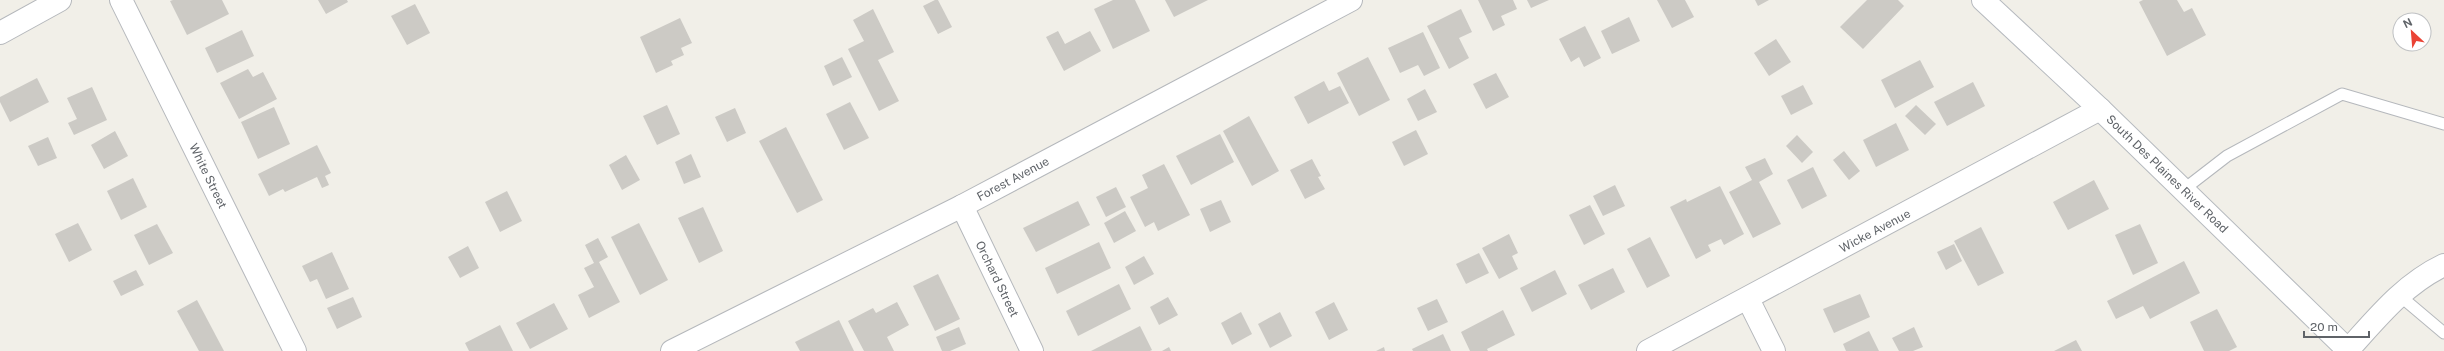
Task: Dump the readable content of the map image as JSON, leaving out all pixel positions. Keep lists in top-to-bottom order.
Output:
{
  "streets": {
    "street": [
      "South Des Plaines River Road",
      "White Street",
      "Forest Avenue",
      "Wicke Avenue",
      "Orchard Street"
    ]
  },
  "crossings": [
    ["South Des Plaines River Road", "Wicke Avenue"],
    ["Forest Avenue", "Orchard Street"]
  ],
  "scale_bar": "20 m",
  "north": "top left"
}
